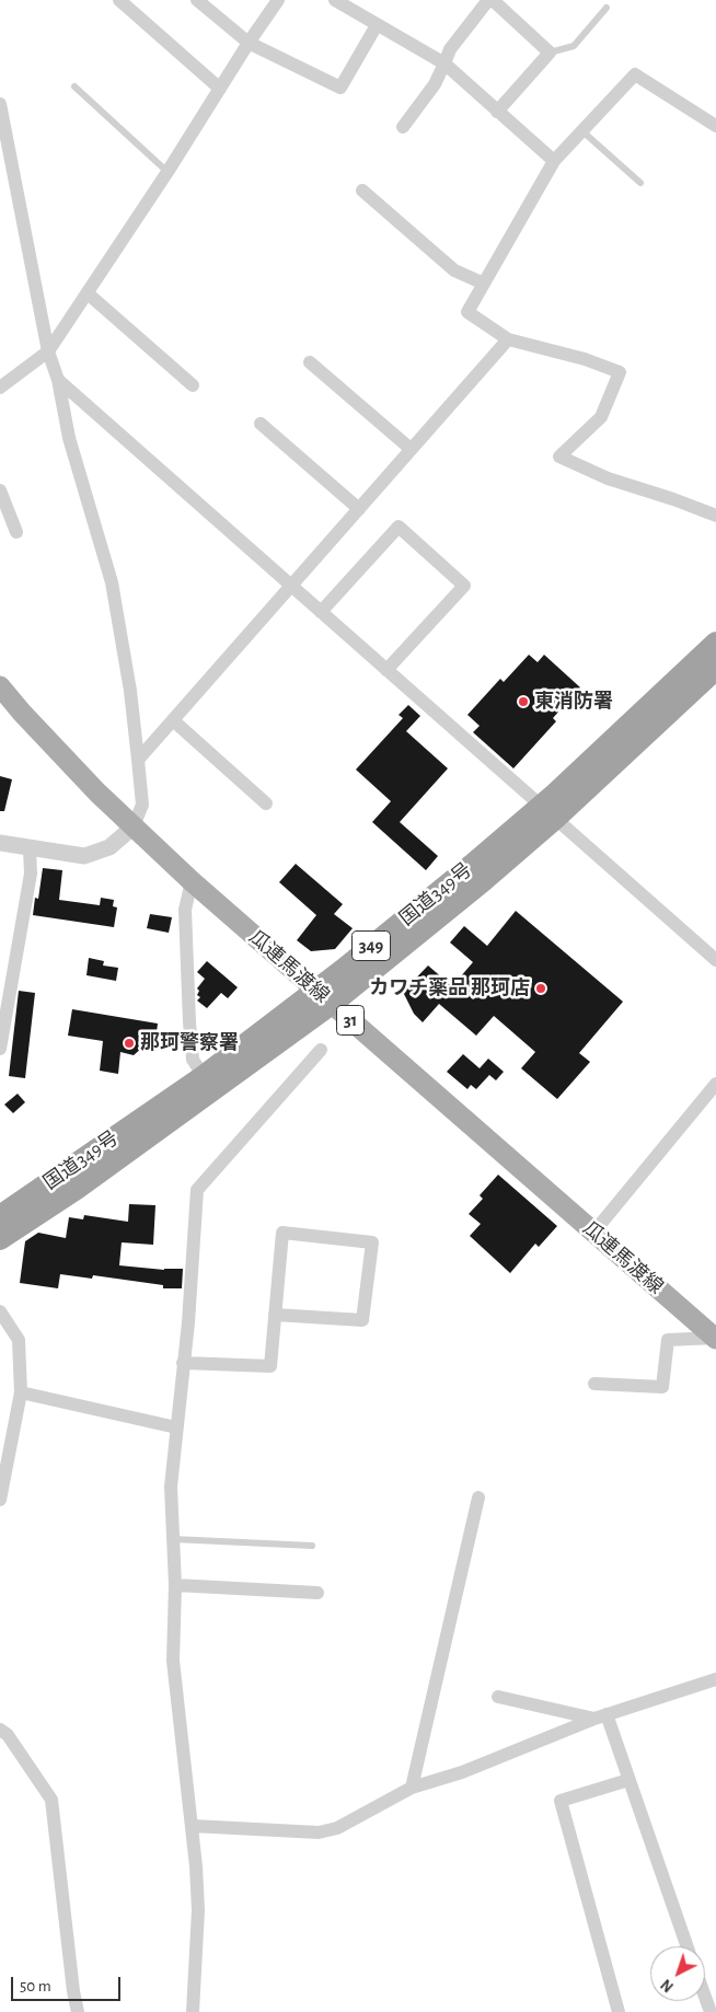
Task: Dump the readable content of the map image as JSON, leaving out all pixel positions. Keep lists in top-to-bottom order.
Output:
{
  "streets": {
    "highway": ["国道349号", "349"],
    "main road": ["瓜連馬渡線", "31"]
  },
  "crossings": [
    ["国道349号", "瓜連馬渡線"]
  ],
  "places": ["東消防署", "カワチ薬品 那珂店", "那珂警察署"],
  "scale_bar": "50 m",
  "north": "bottom left"
}
